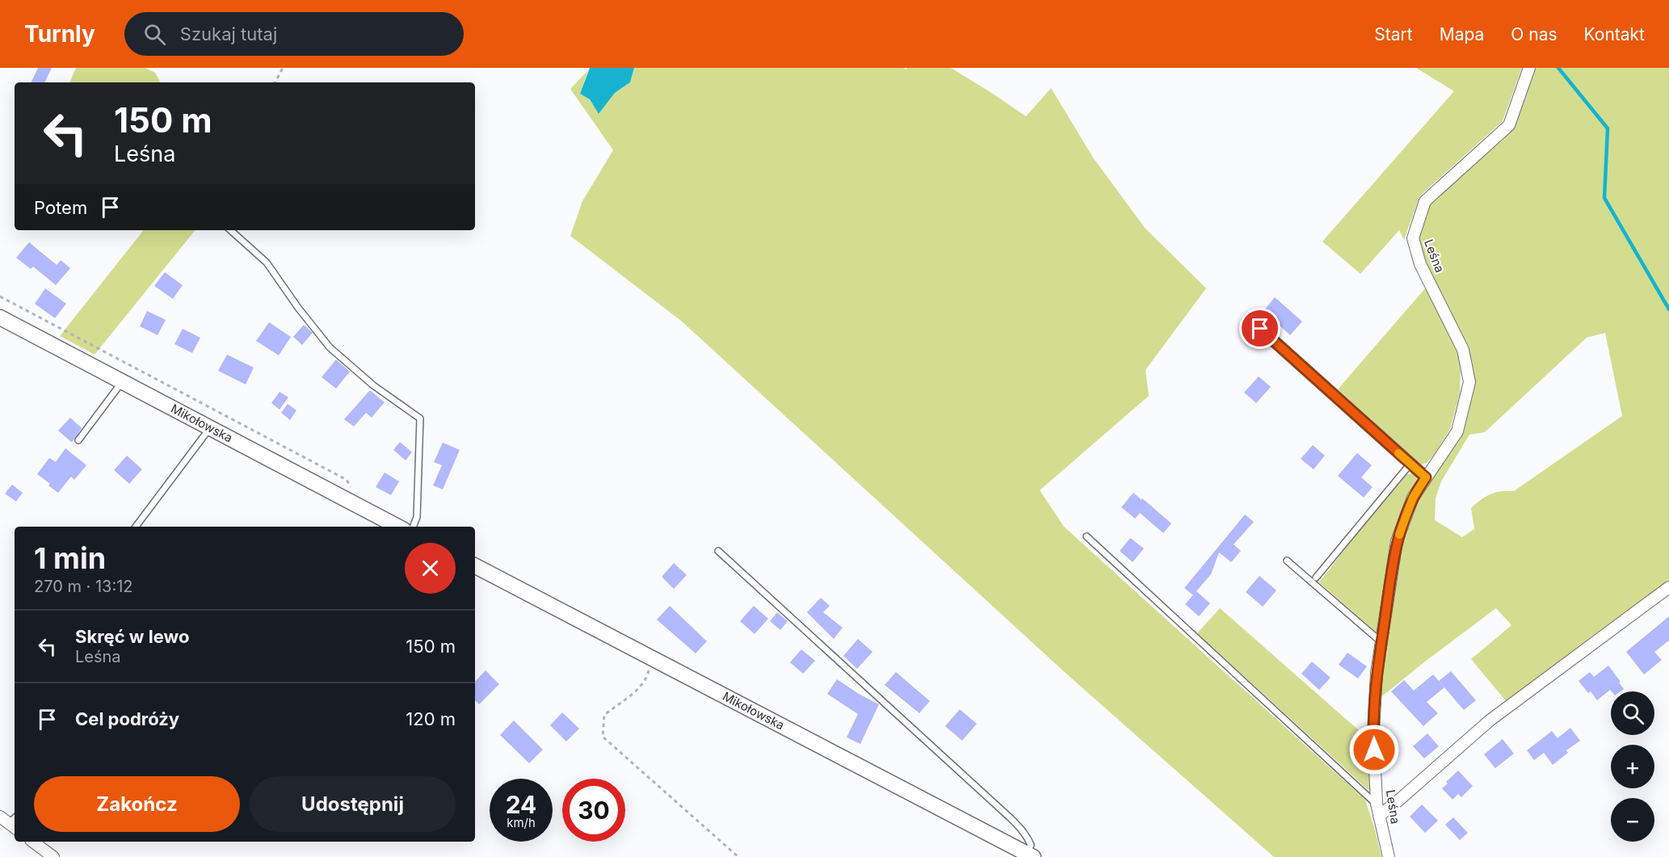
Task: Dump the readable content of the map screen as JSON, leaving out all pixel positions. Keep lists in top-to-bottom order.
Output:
{
  "streets": {
    "main road": ["Mikołowska"],
    "street": ["Leśna"]
  },
  "page": {
    "header": "Turnly",
    "search": "Szukaj tutaj",
    "nav": [
      "Start",
      "Mapa",
      "O nas",
      "Kontakt"
    ],
    "turn": ["150 m", "Leśna"],
    "then": "Potem",
    "heading": ["1 min", "270 m · 13:12"],
    "list": [
      {
        "name": "Skręć w lewo",
        "note": "Leśna",
        "value": "150 m"
      },
      {
        "name": "Cel podróży",
        "value": "120 m"
      }
    ],
    "map_buttons": ["+", "−"],
    "buttons": ["Zakończ", "Udostępnij"],
    "speed": "24 km/h",
    "limit": "30"
  }
}
